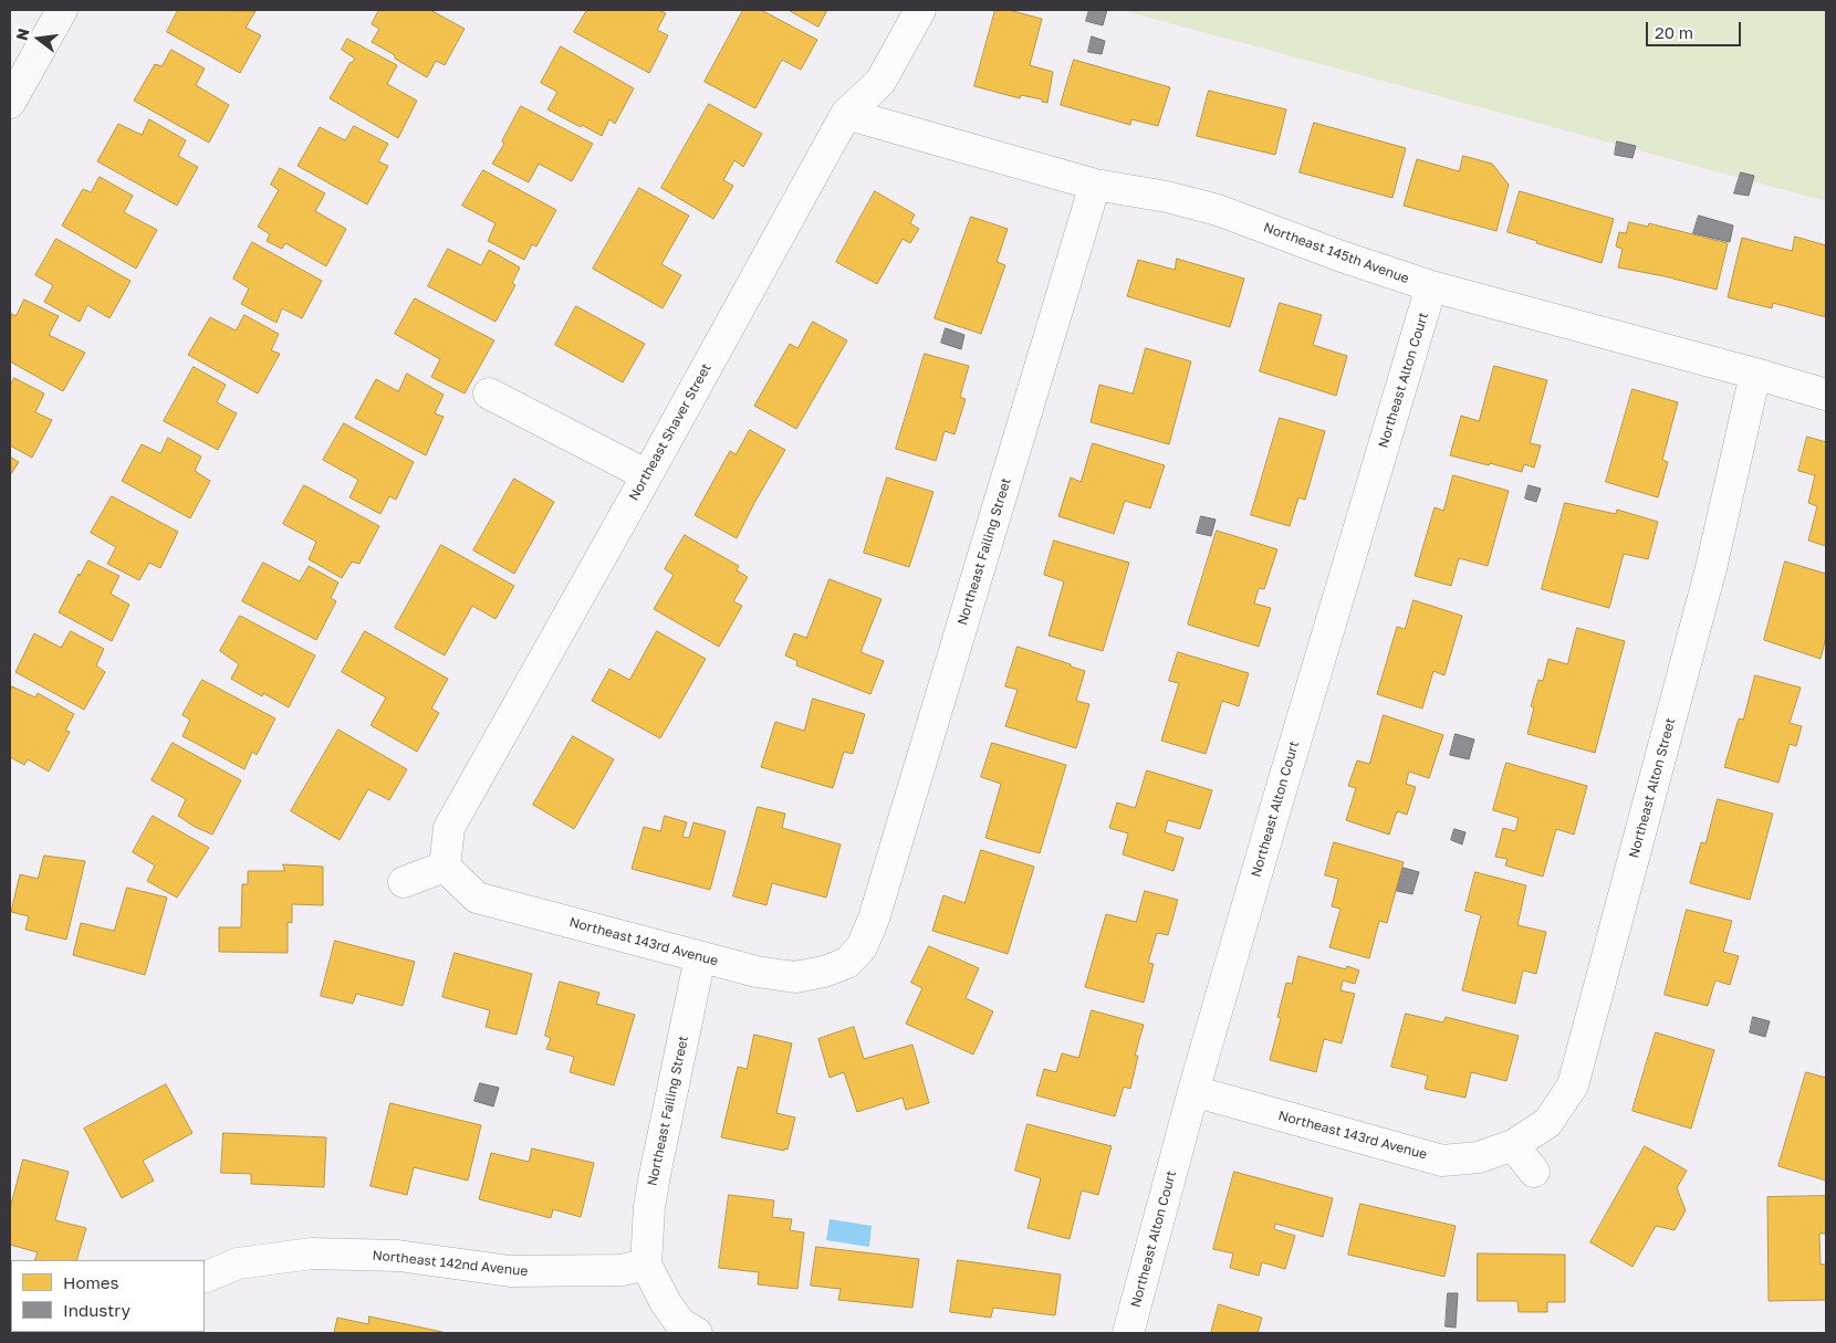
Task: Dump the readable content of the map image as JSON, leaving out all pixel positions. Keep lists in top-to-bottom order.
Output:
{
  "streets": {
    "street": [
      "Northeast 145th Avenue",
      "Northeast Alton Court",
      "Northeast Shaver Street",
      "Northeast Failing Street",
      "Northeast Alton Street",
      "Northeast 143rd Avenue",
      "Northeast 142nd Avenue"
    ]
  },
  "crossings": [
    ["Northeast 145th Avenue", "Northeast Alton Court"],
    ["Northeast 145th Avenue", "Northeast Shaver Street"],
    ["Northeast 145th Avenue", "Northeast Failing Street"],
    ["Northeast 145th Avenue", "Northeast Alton Street"],
    ["Northeast Alton Court", "Northeast 143rd Avenue"],
    ["Northeast Shaver Street", "Northeast 143rd Avenue"],
    ["Northeast Failing Street", "Northeast 143rd Avenue"],
    ["Northeast Failing Street", "Northeast 142nd Avenue"],
    ["Northeast Alton Street", "Northeast 143rd Avenue"]
  ],
  "legend": ["Homes", "Industry"],
  "scale_bar": "20 m",
  "north": "left"
}
